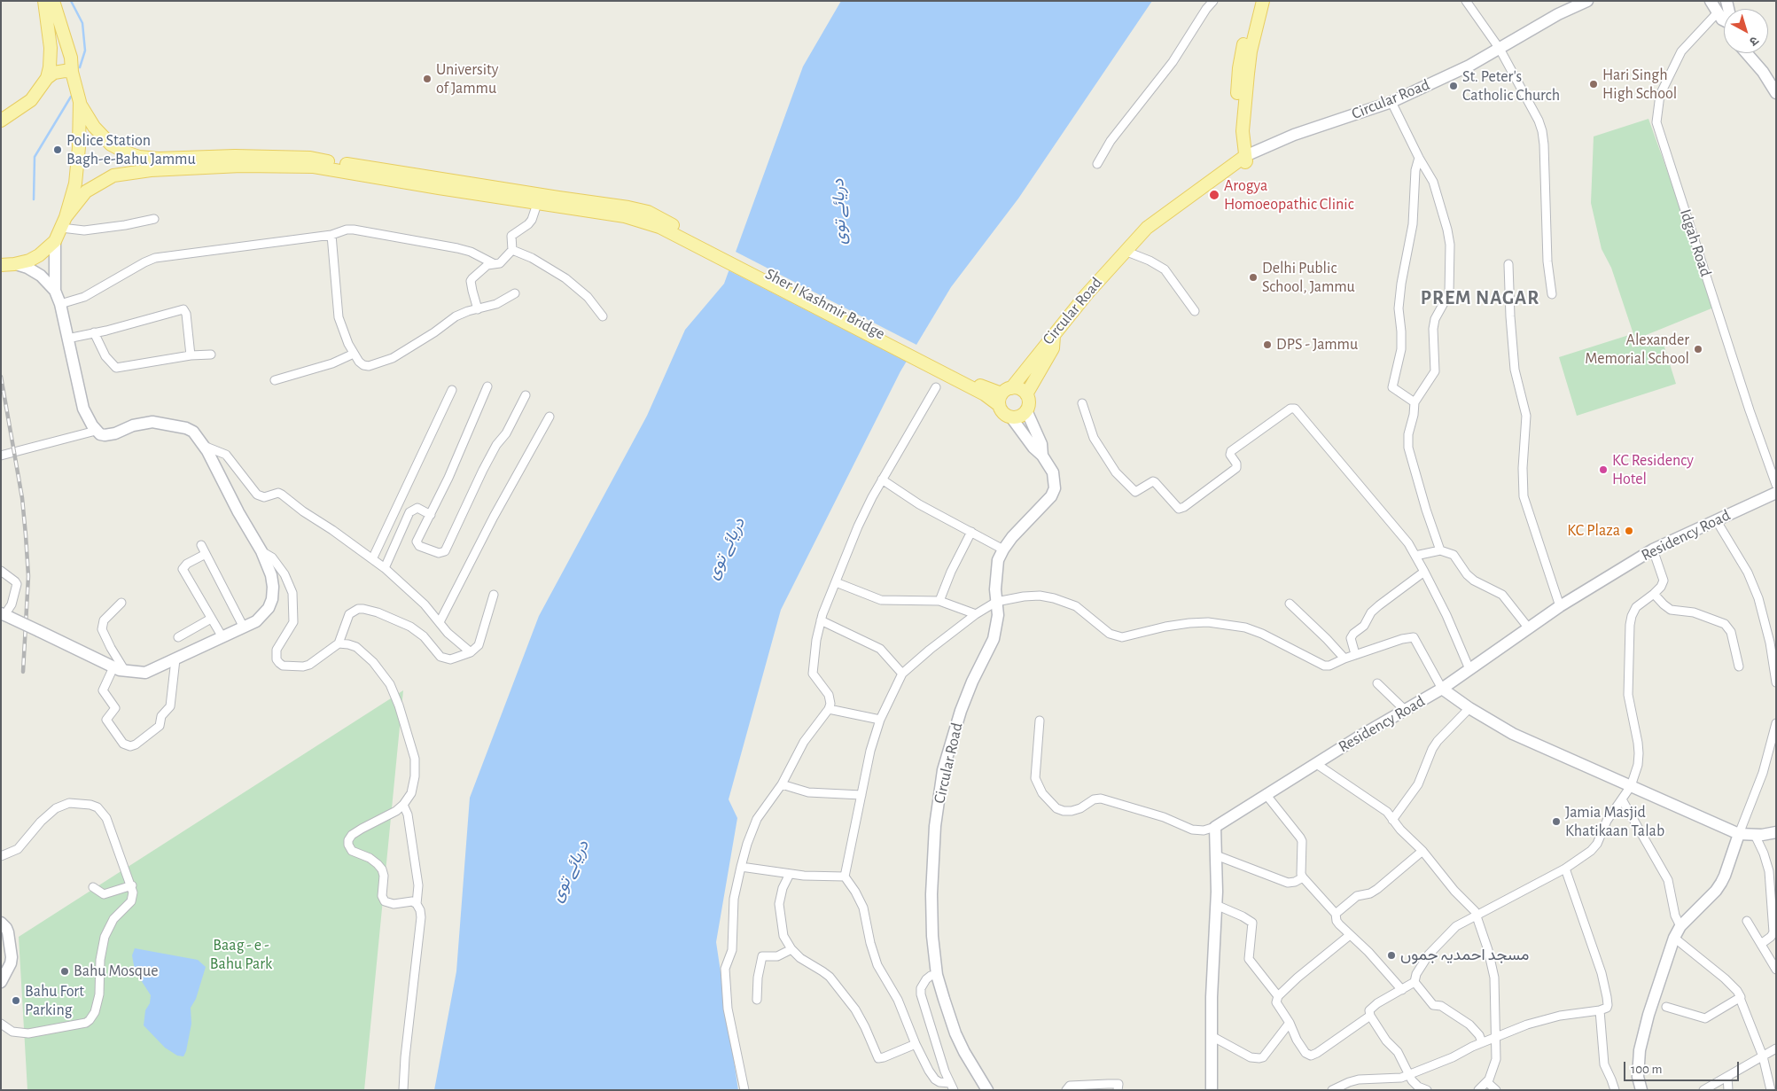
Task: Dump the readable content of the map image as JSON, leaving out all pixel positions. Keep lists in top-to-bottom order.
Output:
{
  "streets": {
    "main road": ["Circular Road", "Sher I Kashmir Bridge", "Residency Road"],
    "street": ["Idgah Road"]
  },
  "crossings": [
    ["Circular Road", "Sher I Kashmir Bridge"]
  ],
  "districts": ["PREM NAGAR"],
  "water": ["دریائے توی"],
  "parks": ["Baag - e - Bahu Park"],
  "places": [
    "University of Jammu",
    "Hari Singh High School",
    "St. Peter's Catholic Church",
    "Police Station Bagh-e-Bahu Jammu",
    "Arogya Homoeopathic Clinic",
    "Delhi Public School, Jammu",
    "DPS - Jammu",
    "Alexander Memorial School",
    "KC Residency Hotel",
    "KC Plaza",
    "Jamia Masjid Khatikaan Talab",
    "مسجد احمدیہ جموں",
    "Bahu Mosque",
    "Bahu Fort Parking"
  ],
  "scale_bar": "100 m",
  "north": "bottom right"
}
